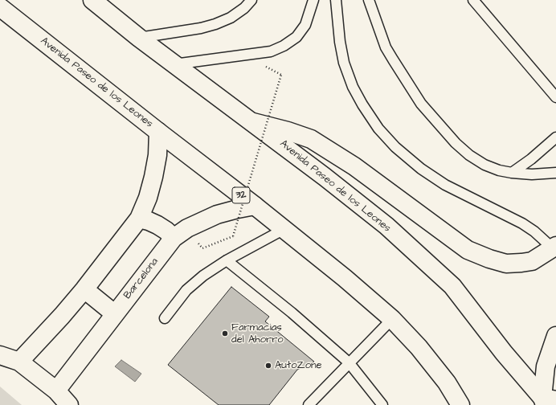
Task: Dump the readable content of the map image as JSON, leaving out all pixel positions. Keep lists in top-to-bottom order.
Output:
{
  "streets": {
    "main road": ["Avenida Paseo de los Leones", "32", "Barcelona"]
  },
  "crossings": [
    ["Avenida Paseo de los Leones", "Barcelona"]
  ],
  "places": ["Farmacias del Ahorro", "AutoZone"]
}
